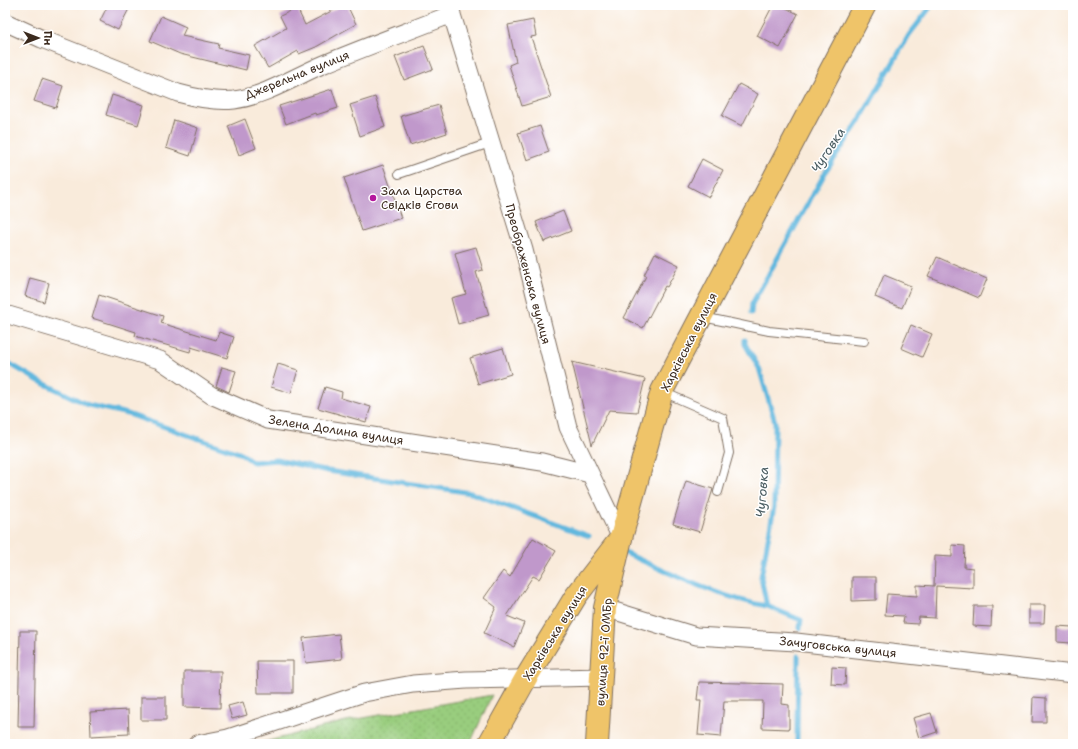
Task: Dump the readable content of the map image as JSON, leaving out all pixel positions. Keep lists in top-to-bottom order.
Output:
{
  "streets": {
    "main road": ["Харківська вулиця", "вулиця 92-ї ОМБр"],
    "street": [
      "Джерельна вулиця",
      "Преображенська вулиця",
      "Зелена Долина вулиця",
      "Зачуговська вулиця"
    ]
  },
  "crossings": [
    ["Джерельна вулиця", "Преображенська вулиця"],
    ["Преображенська вулиця", "Харківська вулиця"],
    ["Преображенська вулиця", "Зелена Долина вулиця"],
    ["Преображенська вулиця", "вулиця 92-ї ОМБр"],
    ["Харківська вулиця", "вулиця 92-ї ОМБр"],
    ["Зачуговська вулиця", "вулиця 92-ї ОМБр"]
  ],
  "water": ["Чуговка"],
  "places": ["Зала Царства Свідків Єгови"],
  "north": "right"
}
